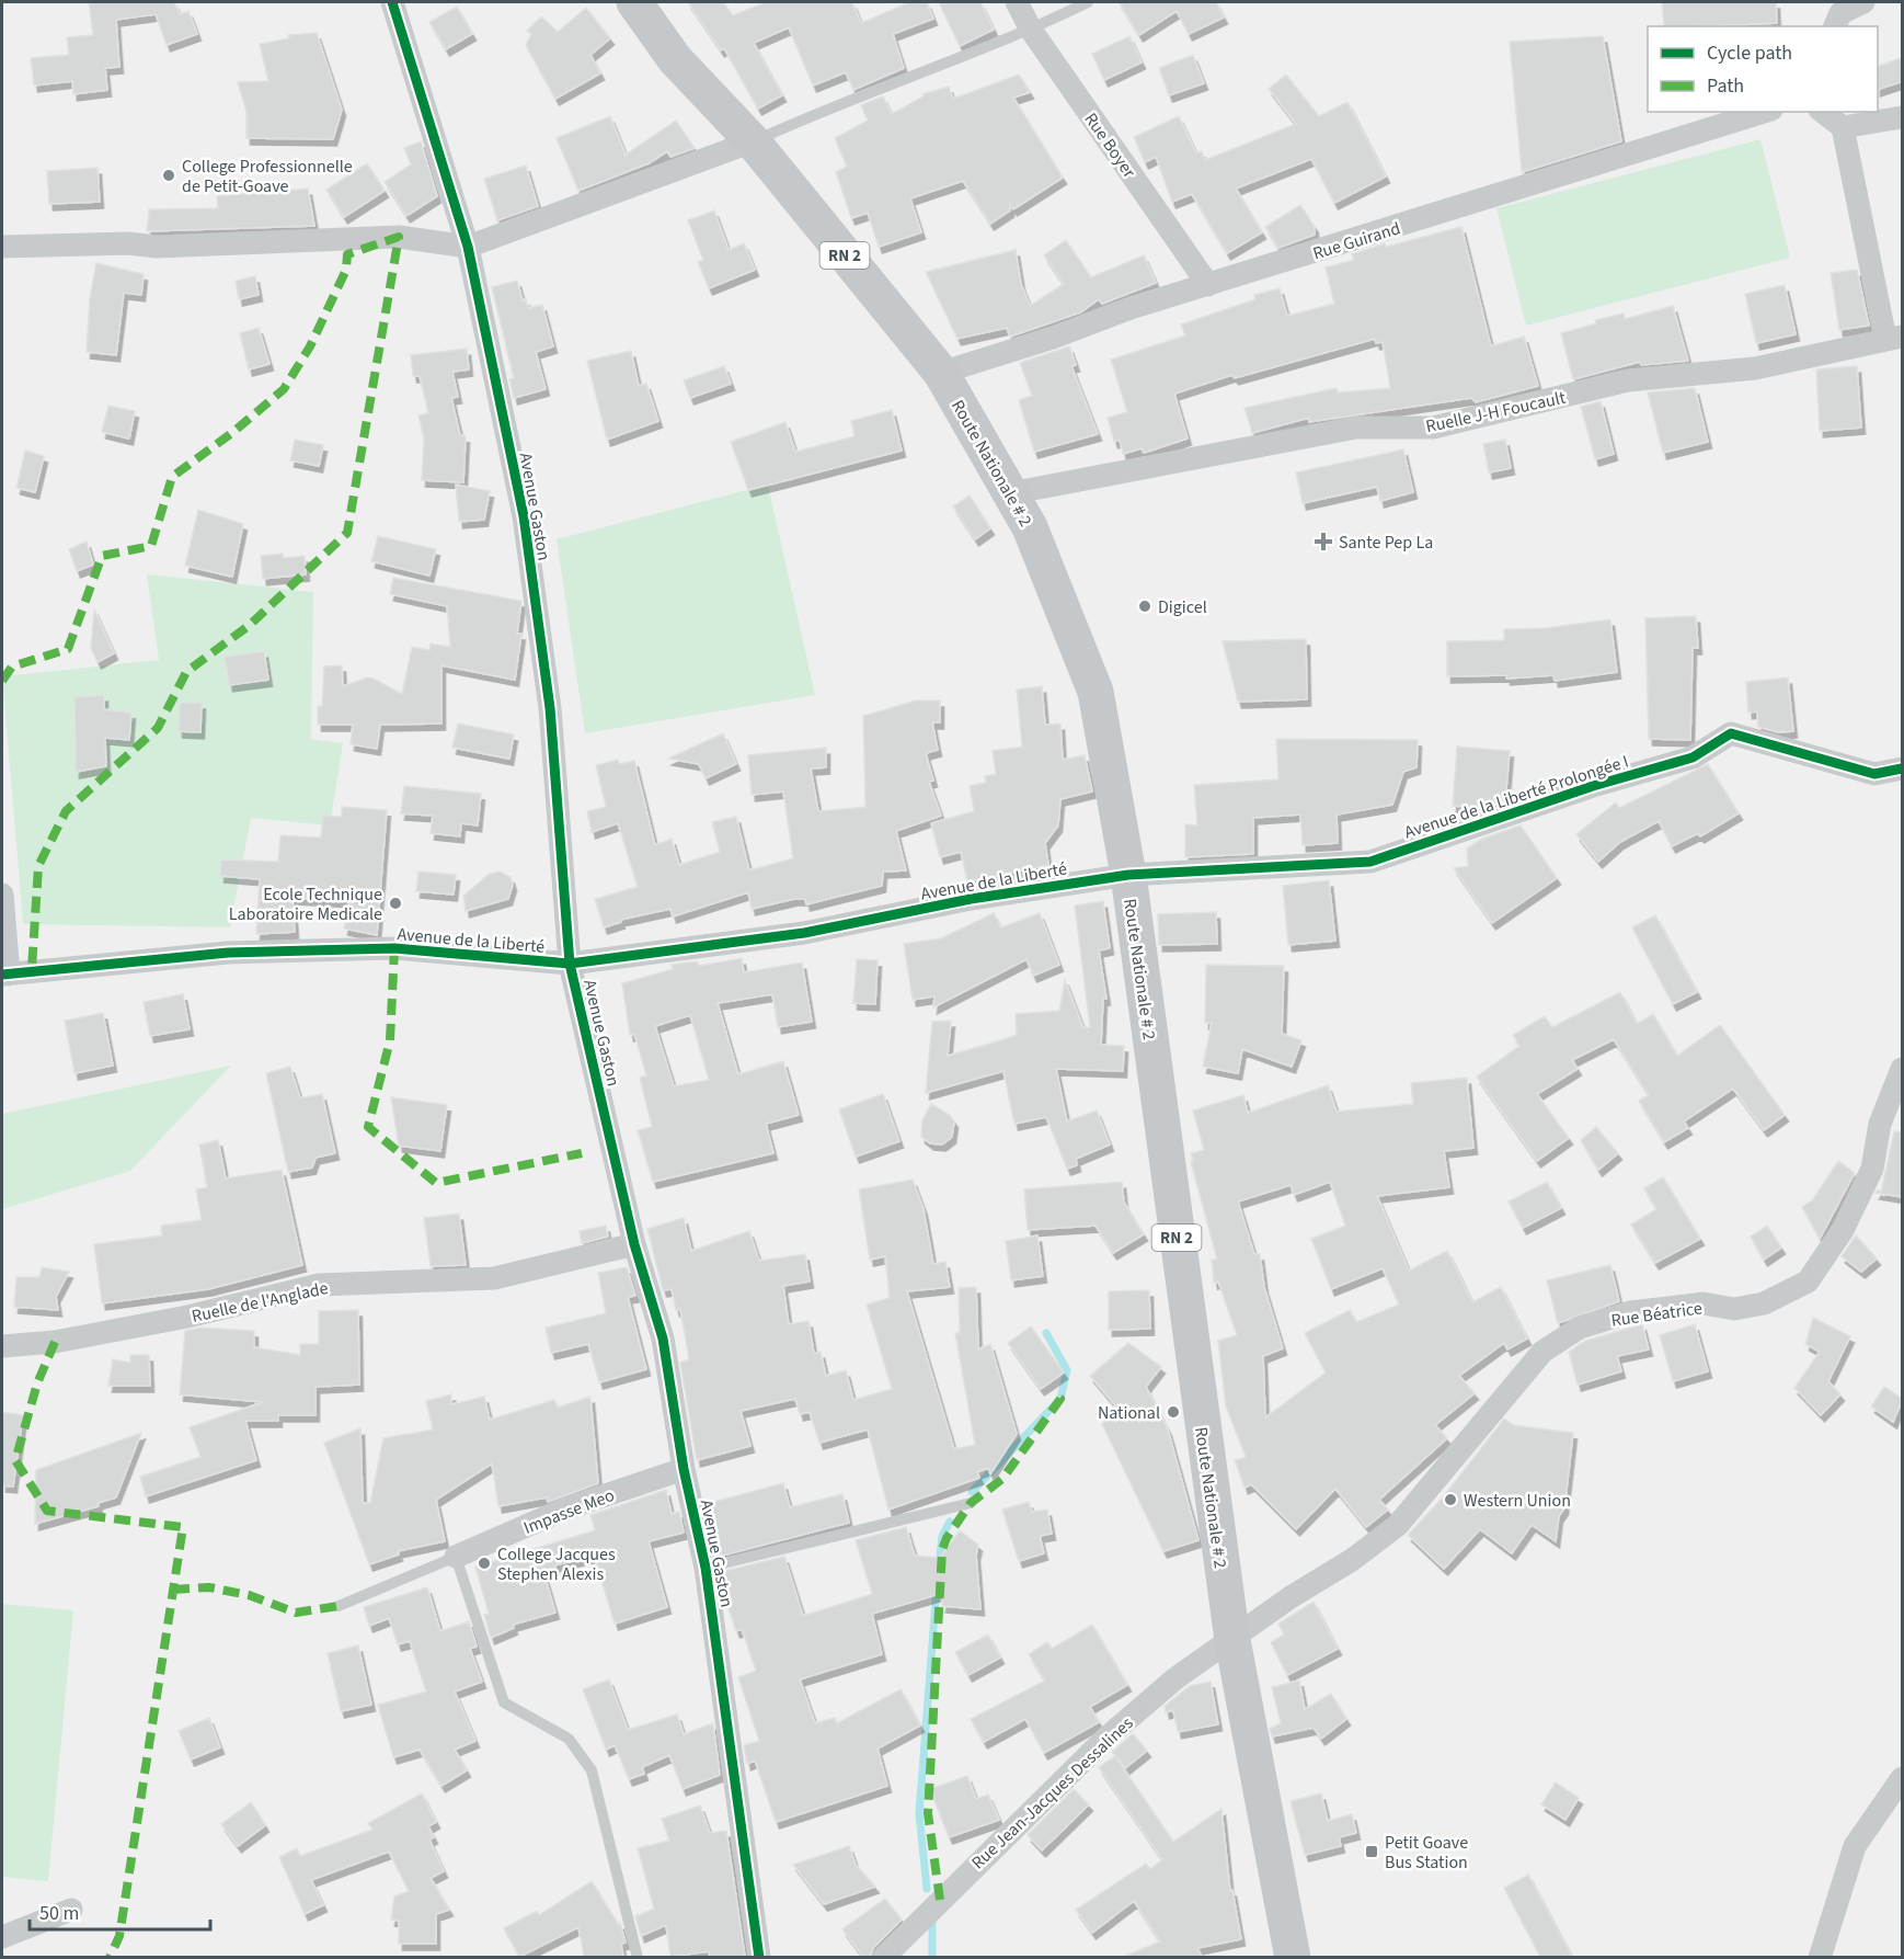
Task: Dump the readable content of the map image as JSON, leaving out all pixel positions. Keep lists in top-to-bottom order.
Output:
{
  "streets": {
    "main road": ["RN 2", "Route Nationale # 2"],
    "street": [
      "Rue Boyer",
      "Rue Guirand",
      "Ruelle J-H Foucault",
      "Avenue Gaston",
      "Avenue de la Liberté Prolongée I",
      "Avenue de la Liberté",
      "Ruelle de l'Anglade",
      "Rue Béatrice",
      "Impasse Meo",
      "Rue Jean-Jacques Dessalines"
    ]
  },
  "crossings": [
    ["Rue Boyer", "Rue Guirand"],
    ["Rue Guirand", "Route Nationale # 2"],
    ["Ruelle J-H Foucault", "Route Nationale # 2"],
    ["Route Nationale # 2", "Avenue de la Liberté Prolongée I"],
    ["Route Nationale # 2", "Avenue de la Liberté"],
    ["Route Nationale # 2", "Rue Béatrice"],
    ["Route Nationale # 2", "Rue Jean-Jacques Dessalines"],
    ["Avenue Gaston", "Avenue de la Liberté"],
    ["Avenue Gaston", "Ruelle de l'Anglade"],
    ["Avenue Gaston", "Impasse Meo"],
    ["Avenue de la Liberté Prolongée I", "Avenue de la Liberté"],
    ["Rue Béatrice", "Rue Jean-Jacques Dessalines"]
  ],
  "places": {
    "other": [
      "College Professionnelle de Petit-Goave",
      "Digicel",
      "Ecole Technique Laboratoire Medicale",
      "National",
      "Western Union",
      "College Jacques Stephen Alexis"
    ],
    "health": ["Sante Pep La"],
    "transit": ["Petit Goave Bus Station"]
  },
  "legend": ["Cycle path", "Path"],
  "scale_bar": "50 m"
}
